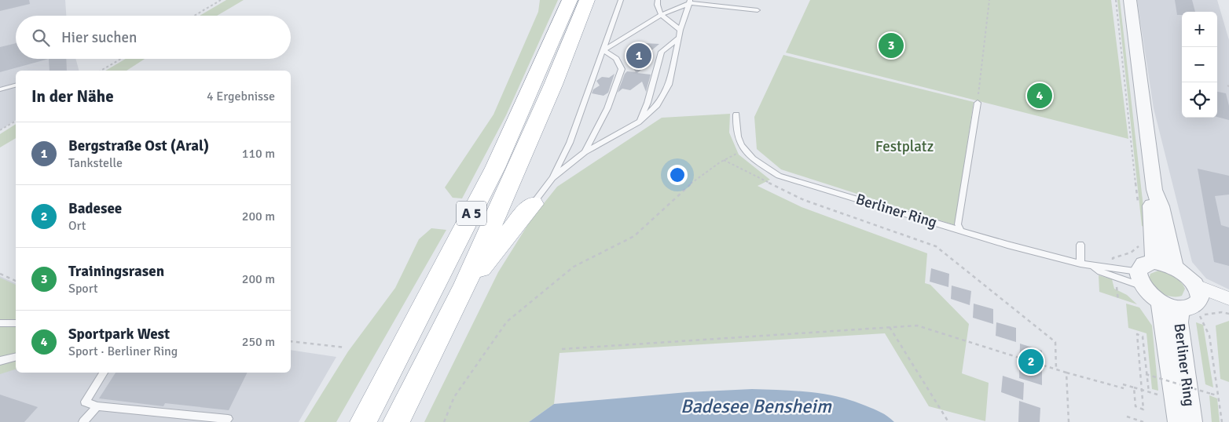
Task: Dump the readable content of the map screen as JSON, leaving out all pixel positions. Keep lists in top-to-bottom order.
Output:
{
  "streets": {
    "highway": ["A 5"],
    "street": ["Berliner Ring"]
  },
  "water": ["Badesee Bensheim"],
  "parks": ["Festplatz"],
  "page": {
    "map_buttons": ["+", "−"],
    "search": "Hier suchen",
    "pins": [
      "3",
      "1",
      "4",
      "2"
    ],
    "heading": ["In der Nähe", "4 Ergebnisse"],
    "list": [
      {
        "mark": "1",
        "name": "Bergstraße Ost (Aral)",
        "note": "Tankstelle",
        "value": "110 m"
      },
      {
        "mark": "2",
        "name": "Badesee",
        "note": "Ort",
        "value": "200 m"
      },
      {
        "mark": "3",
        "name": "Trainingsrasen",
        "note": "Sport",
        "value": "200 m"
      },
      {
        "mark": "4",
        "name": "Sportpark West",
        "note": "Sport · Berliner Ring",
        "value": "250 m"
      }
    ]
  }
}
